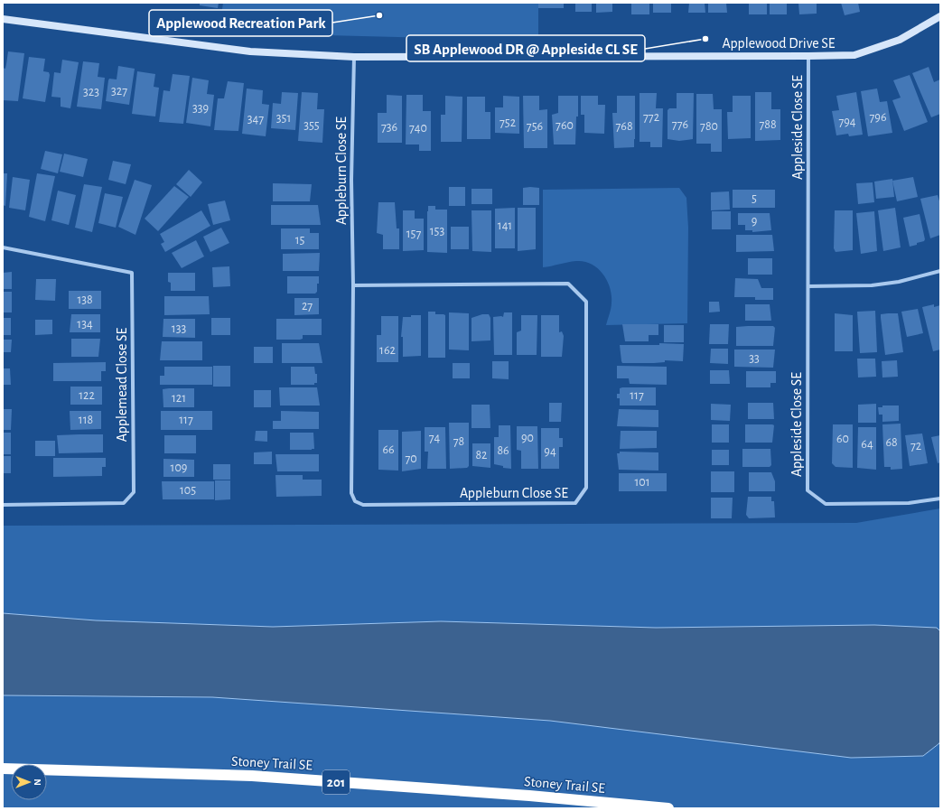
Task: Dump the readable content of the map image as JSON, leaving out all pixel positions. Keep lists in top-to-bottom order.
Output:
{
  "streets": {
    "highway": ["Stoney Trail SE", "201"],
    "street": [
      "Applewood Drive SE",
      "Appleside Close SE",
      "Appleburn Close SE",
      "Applemead Close SE"
    ]
  },
  "crossings": [
    ["Applewood Drive SE", "Appleside Close SE"],
    ["Applewood Drive SE", "Appleburn Close SE"]
  ],
  "places": ["Applewood Recreation Park", "SB Applewood DR @ Appleside CL SE"],
  "house_numbers": [
    "327",
    "323",
    "339",
    "772",
    "796",
    "351",
    "347",
    "794",
    "752",
    "776",
    "788",
    "355",
    "760",
    "756",
    "768",
    "780",
    "736",
    "740",
    "5",
    "9",
    "141",
    "153",
    "157",
    "15",
    "138",
    "27",
    "134",
    "133",
    "162",
    "33",
    "122",
    "117",
    "121",
    "118",
    "117",
    "74",
    "90",
    "60",
    "78",
    "68",
    "64",
    "72",
    "66",
    "86",
    "94",
    "82",
    "70",
    "109",
    "101",
    "105"
  ],
  "north": "right"
}
